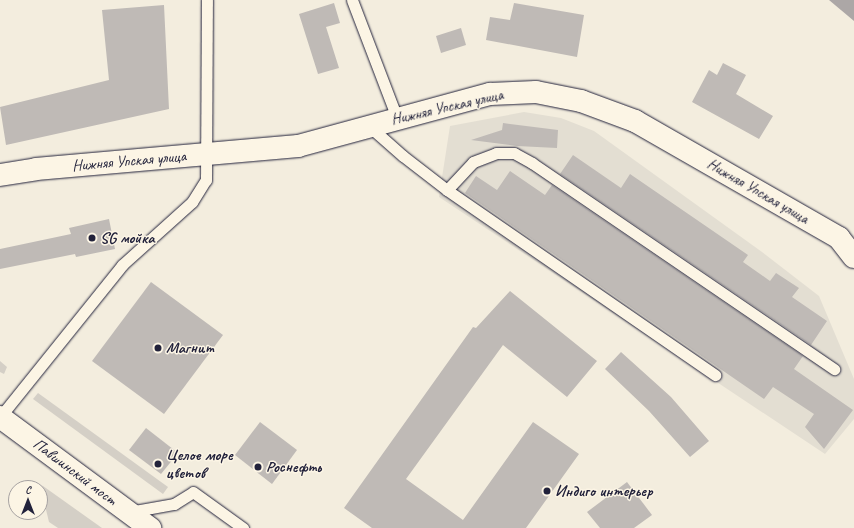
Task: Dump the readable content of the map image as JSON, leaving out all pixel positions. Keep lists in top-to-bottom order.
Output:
{
  "streets": {
    "street": ["Нижняя Упская улица", "Павшинский мост"]
  },
  "places": [
    "SG мойка",
    "Магнит",
    "Целое море цветов",
    "Роснефть",
    "Индиго интерьер"
  ],
  "north": "top"
}
